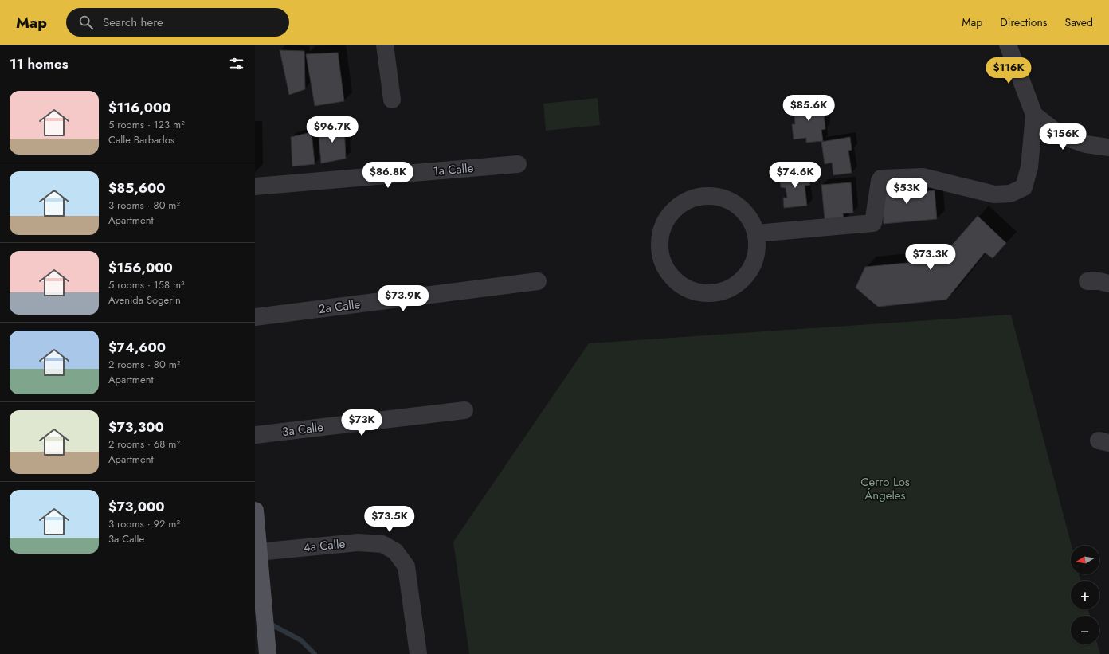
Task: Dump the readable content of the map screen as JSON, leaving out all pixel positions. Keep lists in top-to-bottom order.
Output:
{
  "streets": {
    "street": [
      "1a Calle",
      "2a Calle",
      "3a Calle",
      "4a Calle"
    ]
  },
  "parks": ["Cerro Los Ángeles"],
  "north": "left",
  "page": {
    "header": "Map",
    "search": "Search here",
    "nav": ["Map", "Directions", "Saved"],
    "heading": "11 homes",
    "price": [
      "$116K",
      "$85.6K",
      "$96.7K",
      "$156K",
      "$86.8K",
      "$74.6K",
      "$53K",
      "$73.3K",
      "$73.9K",
      "$73K",
      "$73.5K"
    ],
    "list": [
      {
        "name": "$116,000",
        "note": "5 rooms · 123 m² · Calle Barbados"
      },
      {
        "name": "$85,600",
        "note": "3 rooms · 80 m² · Apartment"
      },
      {
        "name": "$156,000",
        "note": "5 rooms · 158 m² · Avenida Sogerin"
      },
      {
        "name": "$74,600",
        "note": "2 rooms · 80 m² · Apartment"
      },
      {
        "name": "$73,300",
        "note": "2 rooms · 68 m² · Apartment"
      },
      {
        "name": "$73,000",
        "note": "3 rooms · 92 m² · 3a Calle"
      }
    ],
    "map_buttons": ["+", "−"]
  }
}
